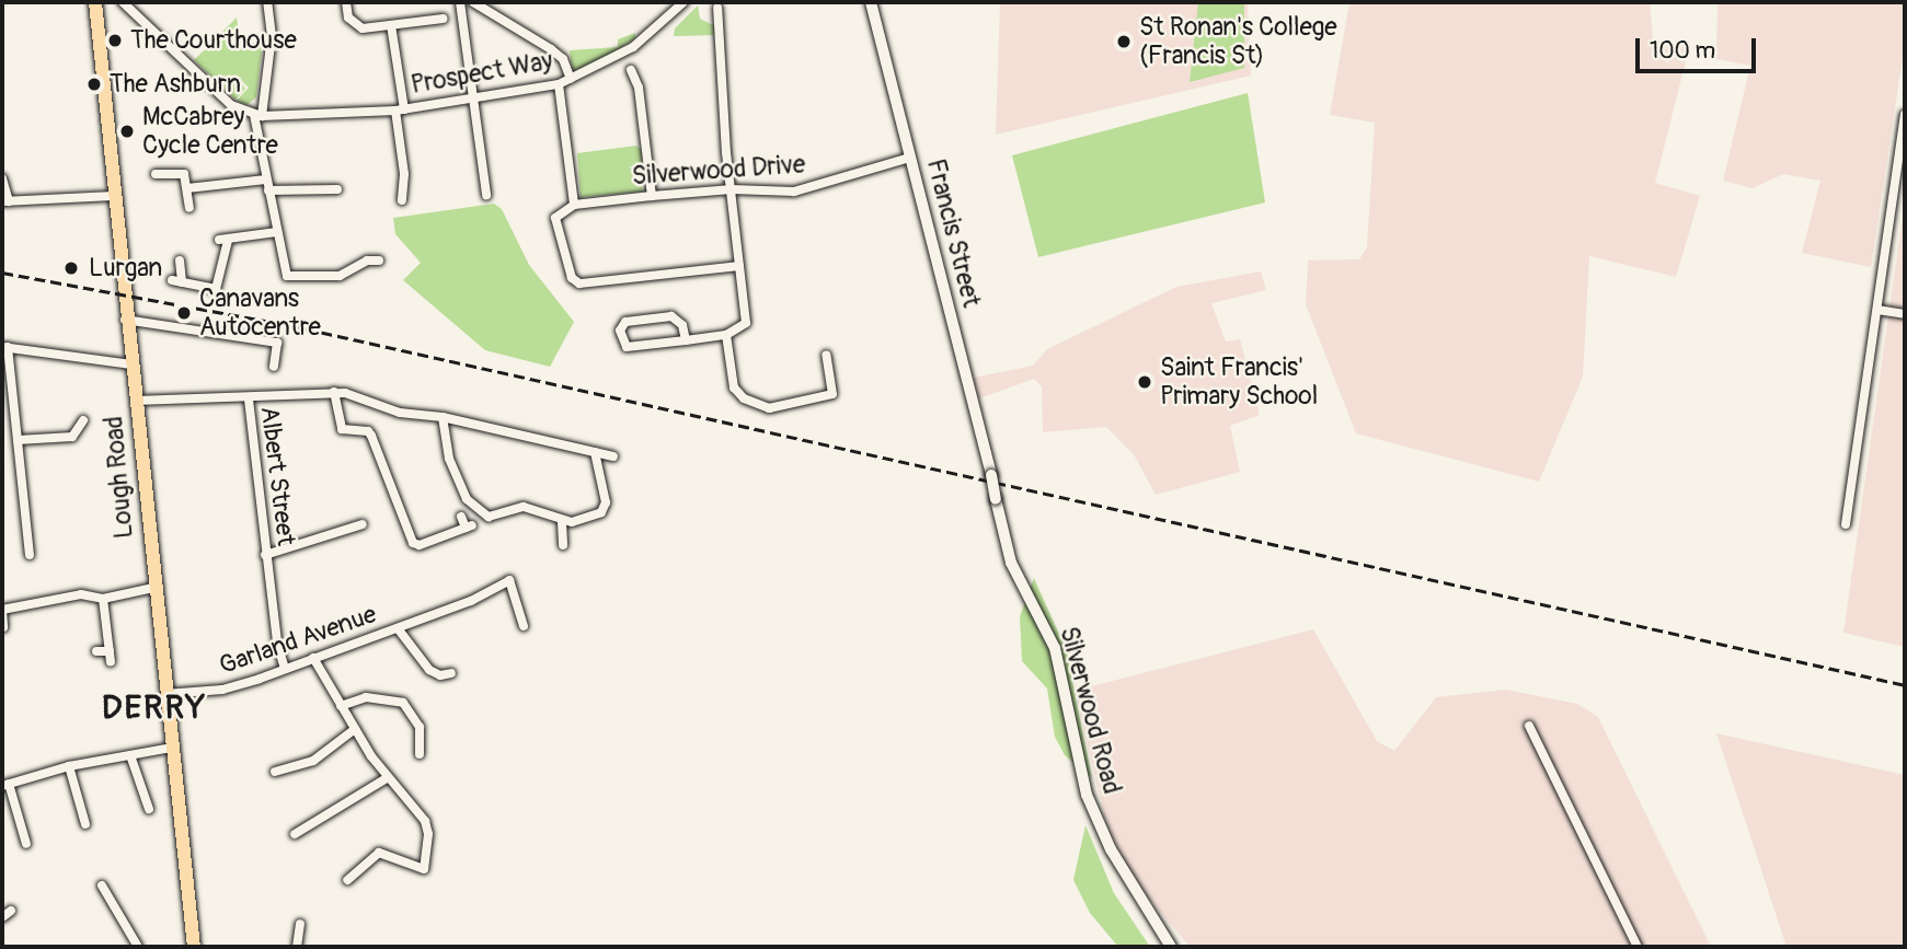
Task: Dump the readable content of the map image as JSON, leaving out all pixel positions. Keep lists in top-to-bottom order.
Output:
{
  "streets": {
    "main road": ["Francis Street", "Lough Road", "Silverwood Road"],
    "street": [
      "Prospect Way",
      "Silverwood Drive",
      "Albert Street",
      "Garland Avenue"
    ]
  },
  "crossings": [
    ["Silverwood Drive", "Francis Street"],
    ["Francis Street", "Silverwood Road"],
    ["Albert Street", "Lough Road"],
    ["Albert Street", "Garland Avenue"],
    ["Lough Road", "Garland Avenue"]
  ],
  "districts": ["DERRY"],
  "places": [
    "The Courthouse",
    "St Ronan's College (Francis St)",
    "The Ashburn",
    "McCabrey Cycle Centre",
    "Lurgan",
    "Canavans Autocentre",
    "Saint Francis' Primary School"
  ],
  "scale_bar": "100 m"
}
